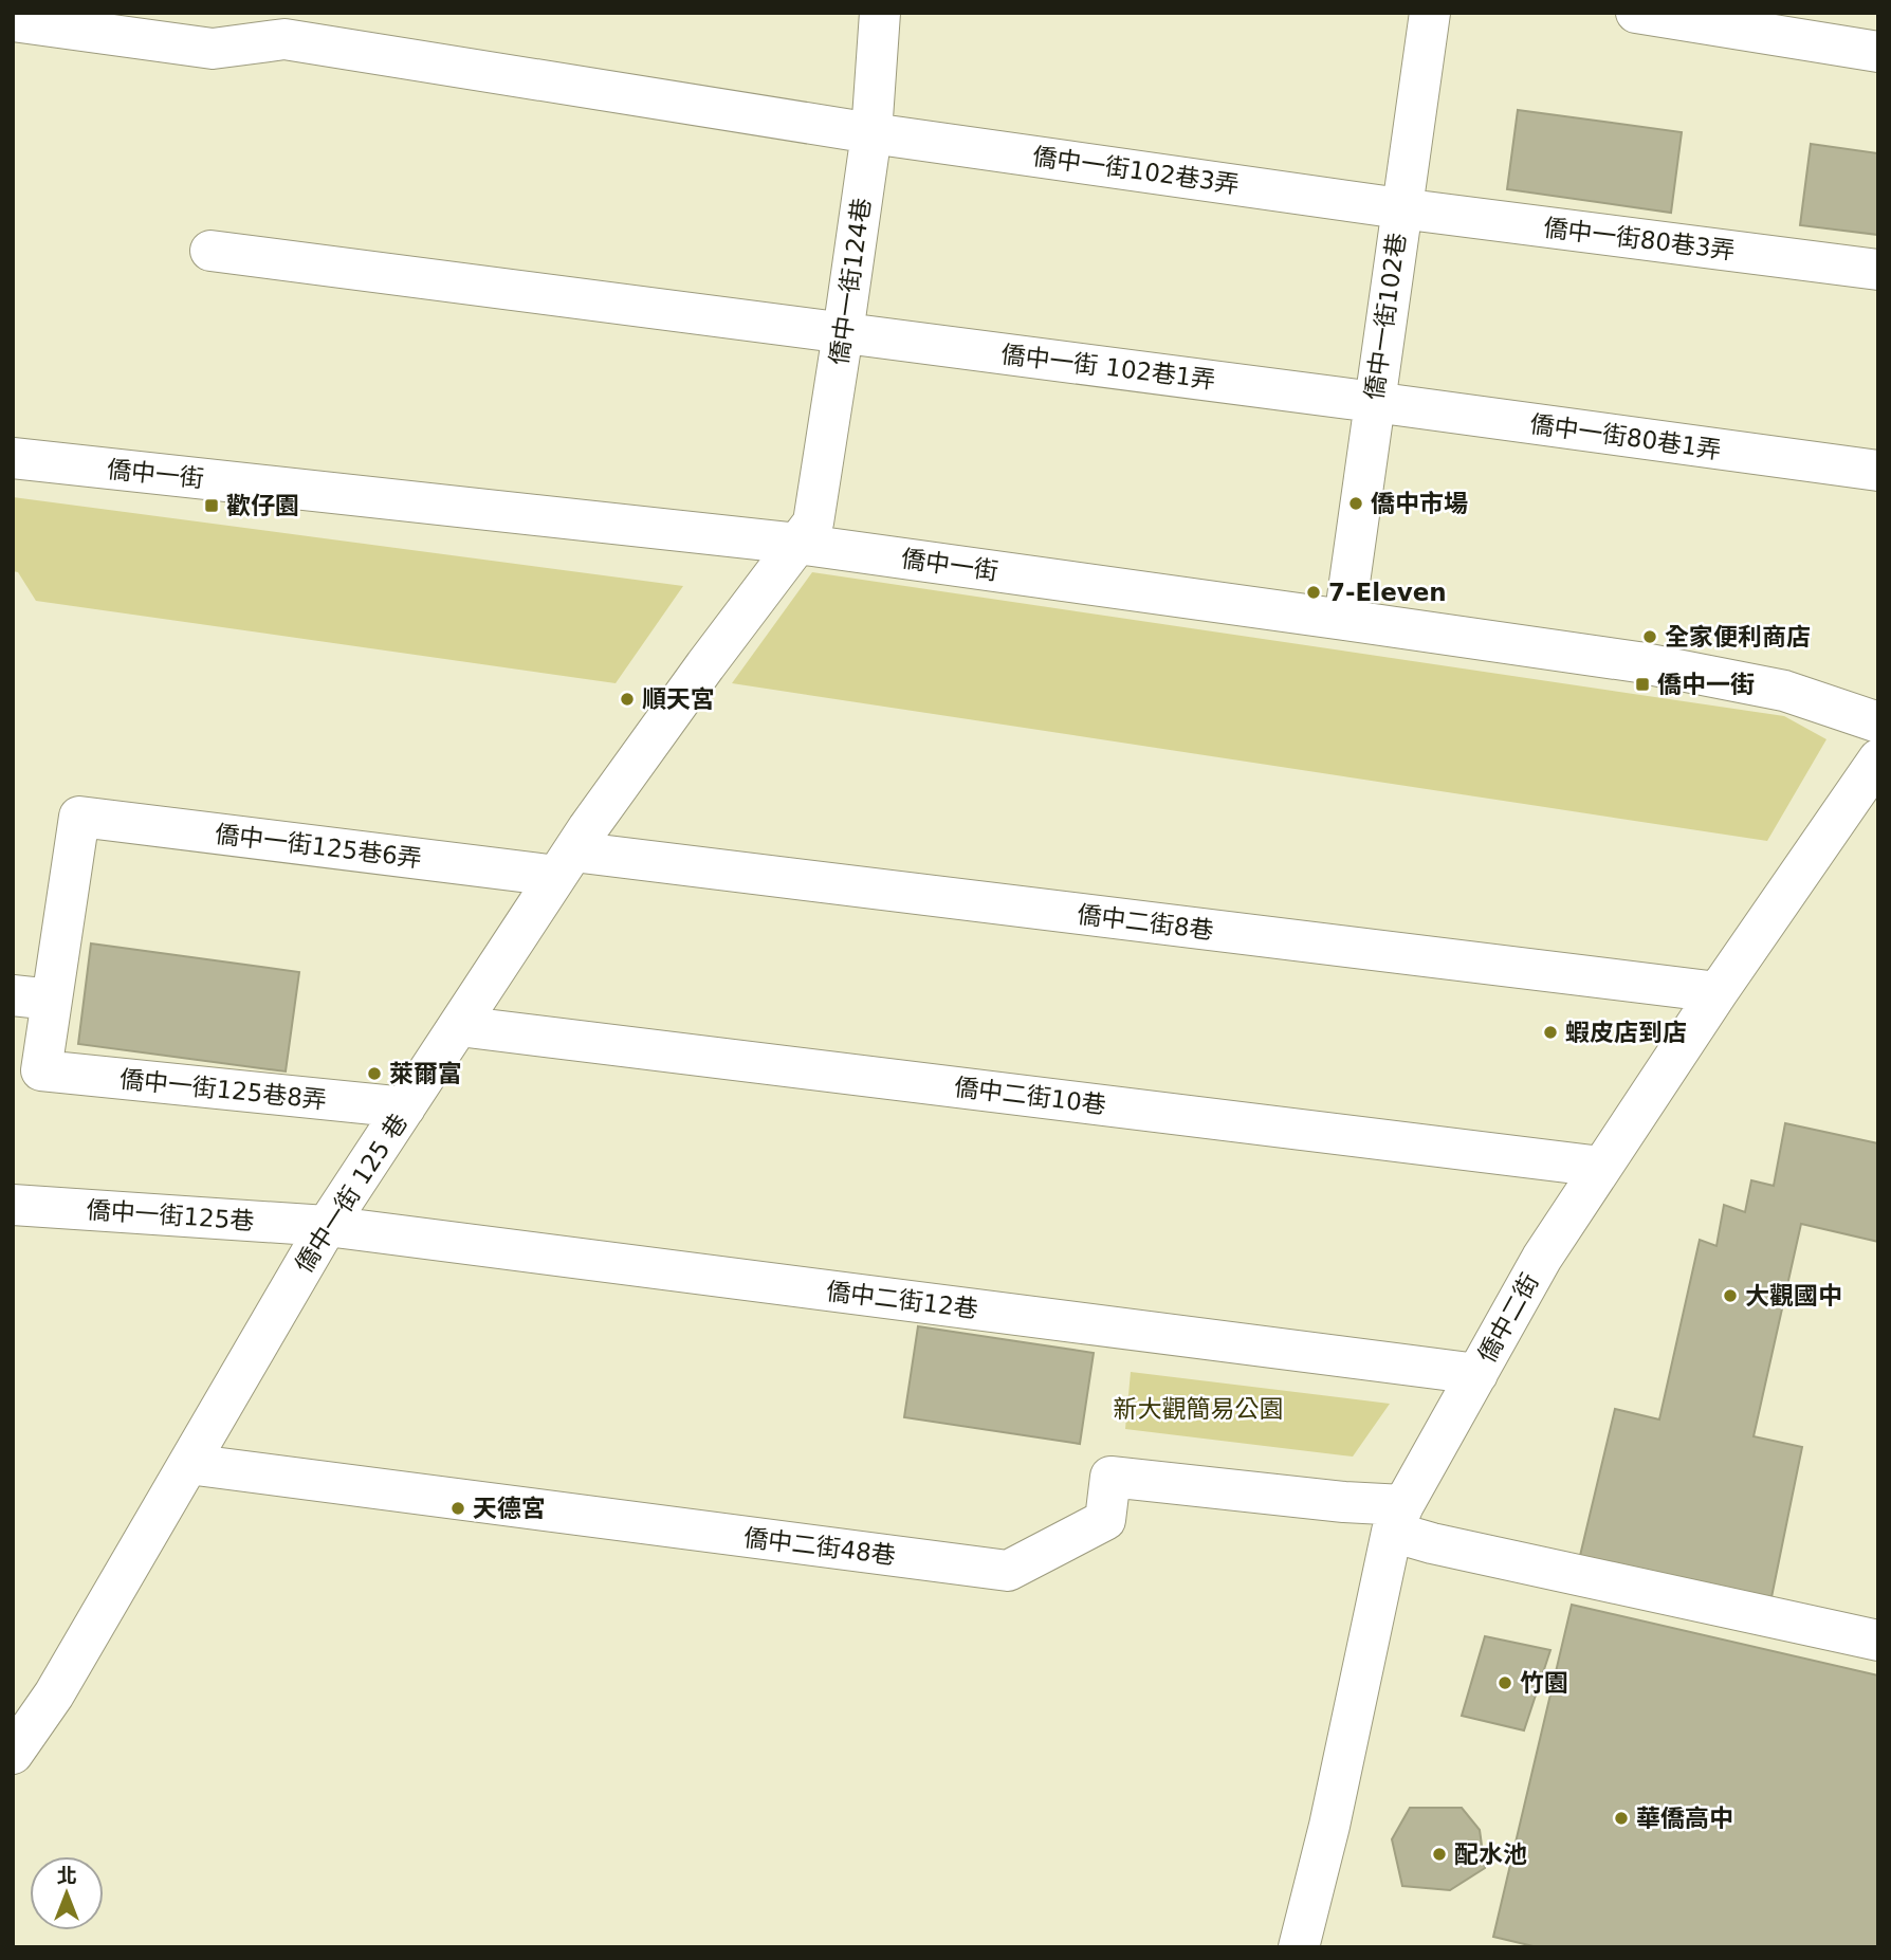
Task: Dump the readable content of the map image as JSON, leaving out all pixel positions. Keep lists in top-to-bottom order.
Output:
{
  "streets": {
    "street": [
      "僑中一街102巷3弄",
      "僑中一街80巷3弄",
      "僑中一街124巷",
      "僑中一街102巷",
      "僑中一街 102巷1弄",
      "僑中一街80巷1弄",
      "僑中一街",
      "僑中一街125巷6弄",
      "僑中二街8巷",
      "僑中一街125巷8弄",
      "僑中二街10巷",
      "僑中一街 125 巷",
      "僑中一街125巷",
      "僑中二街12巷",
      "僑中二街",
      "僑中二街48巷"
    ]
  },
  "crossings": [
    ["僑中一街102巷3弄", "僑中一街80巷3弄"],
    ["僑中一街102巷3弄", "僑中一街124巷"],
    ["僑中一街102巷3弄", "僑中一街102巷"],
    ["僑中一街80巷3弄", "僑中一街102巷"],
    ["僑中一街124巷", "僑中一街 102巷1弄"],
    ["僑中一街124巷", "僑中一街"],
    ["僑中一街124巷", "僑中一街 125 巷"],
    ["僑中一街102巷", "僑中一街 102巷1弄"],
    ["僑中一街102巷", "僑中一街80巷1弄"],
    ["僑中一街102巷", "僑中一街"],
    ["僑中一街 102巷1弄", "僑中一街80巷1弄"],
    ["僑中一街", "僑中一街 125 巷"],
    ["僑中一街125巷6弄", "僑中二街8巷"],
    ["僑中一街125巷6弄", "僑中一街125巷8弄"],
    ["僑中一街125巷6弄", "僑中一街 125 巷"],
    ["僑中二街8巷", "僑中一街 125 巷"],
    ["僑中二街8巷", "僑中二街"],
    ["僑中一街125巷8弄", "僑中一街 125 巷"],
    ["僑中二街10巷", "僑中一街 125 巷"],
    ["僑中二街10巷", "僑中二街"],
    ["僑中一街 125 巷", "僑中一街125巷"],
    ["僑中一街 125 巷", "僑中二街12巷"],
    ["僑中一街 125 巷", "僑中二街48巷"],
    ["僑中一街125巷", "僑中二街12巷"],
    ["僑中二街12巷", "僑中二街"],
    ["僑中二街", "僑中二街48巷"]
  ],
  "parks": ["新大觀簡易公園"],
  "places": {
    "other": [
      "僑中市場",
      "7-Eleven",
      "全家便利商店",
      "順天宮",
      "蝦皮店到店",
      "萊爾富",
      "大觀國中",
      "天德宮",
      "竹園",
      "華僑高中",
      "配水池"
    ],
    "transit": ["歡仔園", "僑中一街"]
  },
  "north": "top"
}
